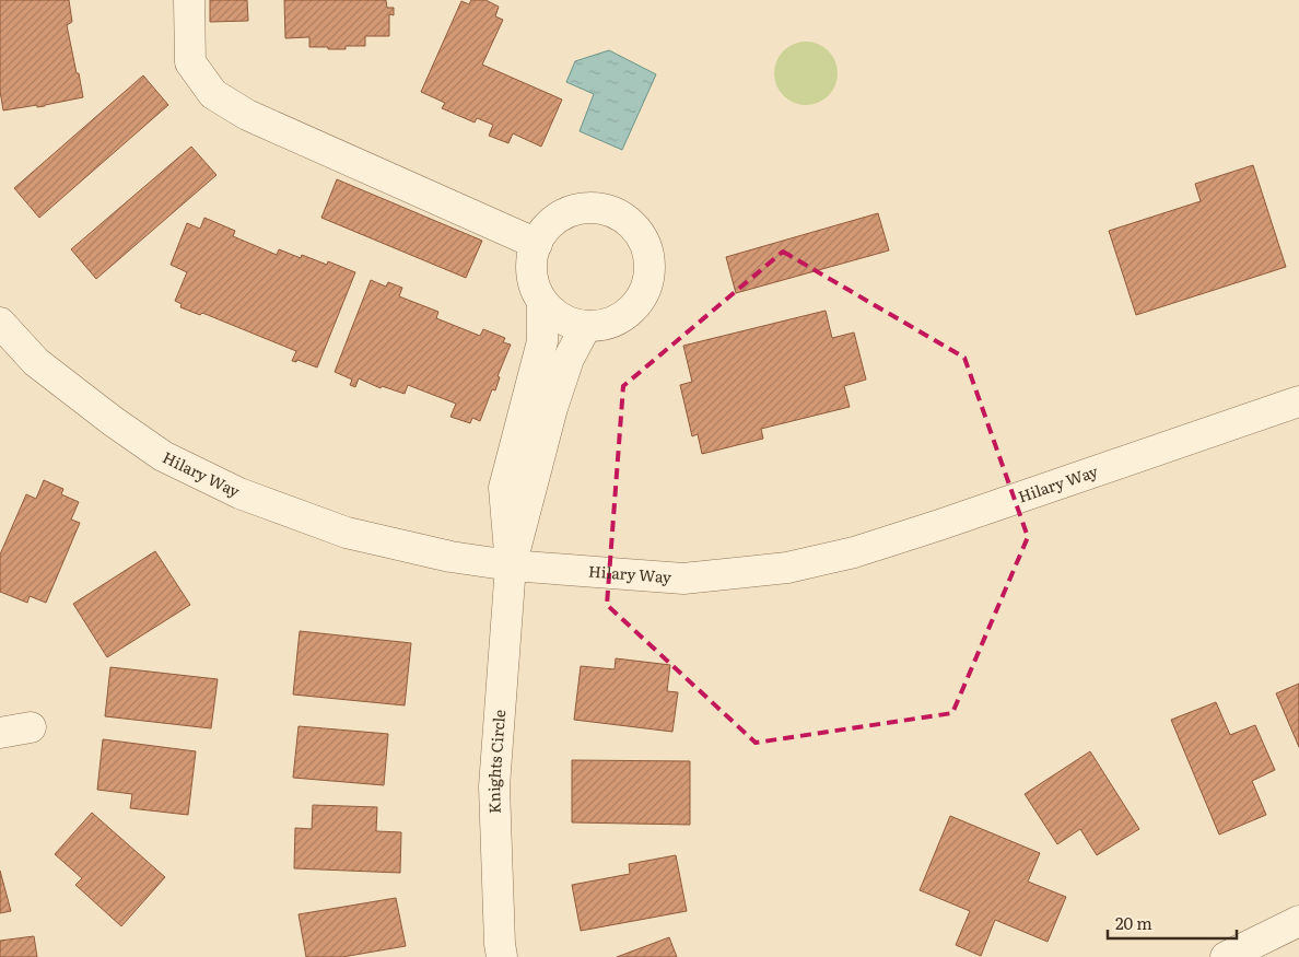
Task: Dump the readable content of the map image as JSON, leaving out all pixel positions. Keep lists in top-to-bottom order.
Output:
{
  "streets": {
    "street": ["Hilary Way", "Knights Circle"]
  },
  "crossings": [
    ["Hilary Way", "Knights Circle"]
  ],
  "scale_bar": "20 m"
}
